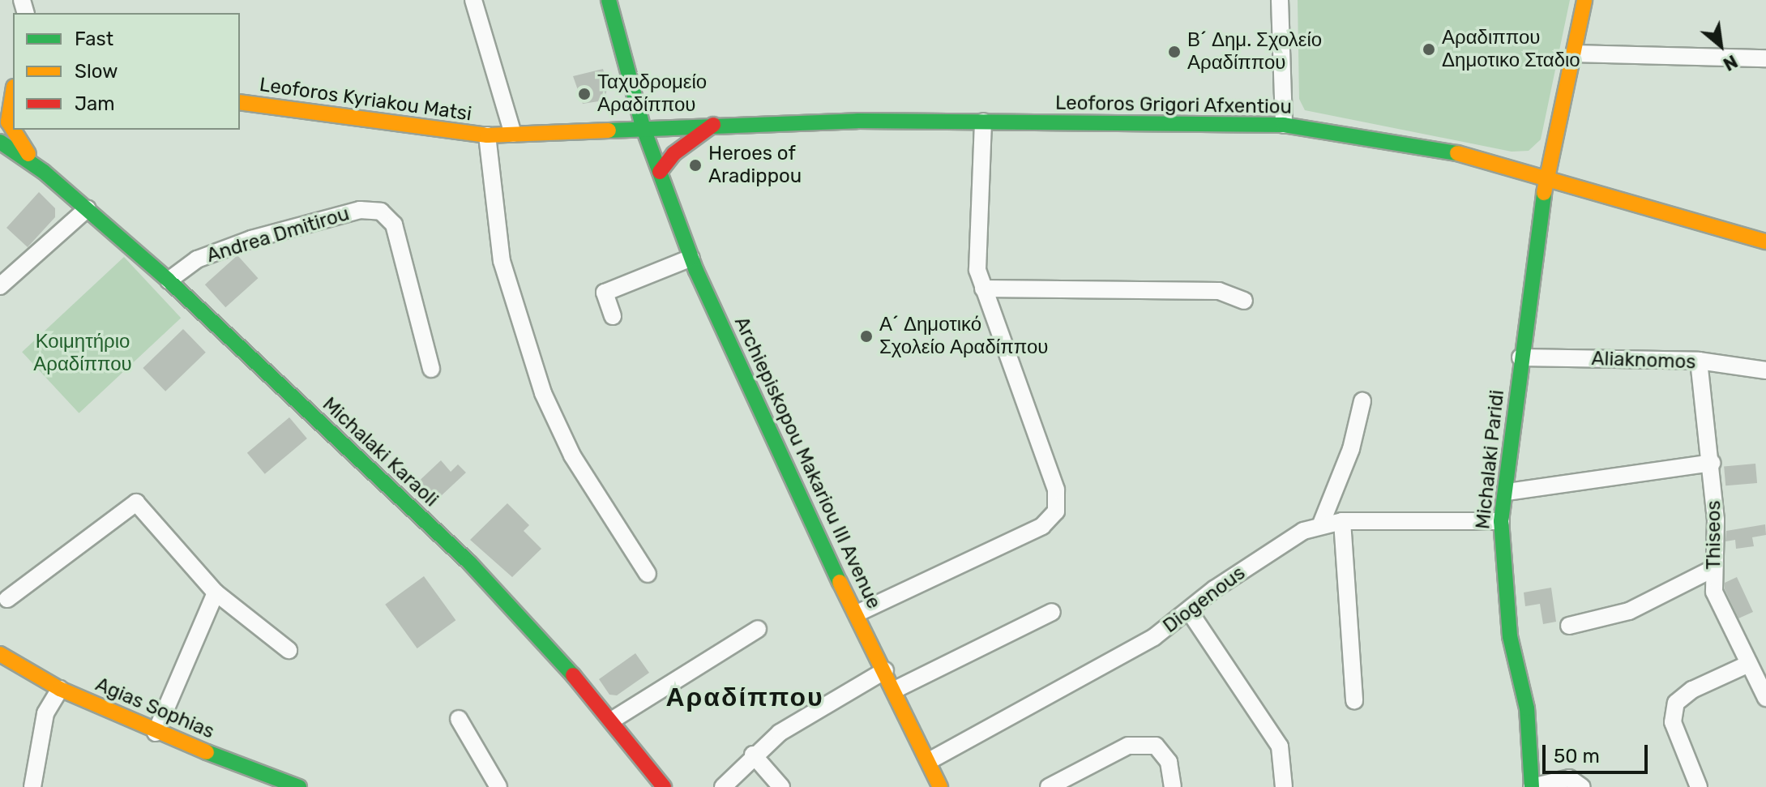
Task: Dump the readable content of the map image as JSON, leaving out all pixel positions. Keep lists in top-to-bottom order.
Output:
{
  "streets": {
    "main road": [
      "Leoforos Kyriakou Matsi",
      "Leoforos Grigori Afxentiou",
      "Michalaki Karaoli",
      "Michalaki Paridi",
      "Archiepiskopou Makariou III Avenue",
      "Agias Sophias"
    ],
    "street": [
      "Andrea Dmitirou",
      "Aliaknomos",
      "Thiseos",
      "Diogenous"
    ]
  },
  "crossings": [
    ["Leoforos Kyriakou Matsi", "Leoforos Grigori Afxentiou"],
    ["Leoforos Kyriakou Matsi", "Archiepiskopou Makariou III Avenue"],
    ["Leoforos Grigori Afxentiou", "Michalaki Paridi"],
    ["Leoforos Grigori Afxentiou", "Archiepiskopou Makariou III Avenue"],
    ["Andrea Dmitirou", "Michalaki Karaoli"],
    ["Aliaknomos", "Michalaki Paridi"],
    ["Aliaknomos", "Thiseos"],
    ["Michalaki Paridi", "Diogenous"],
    ["Archiepiskopou Makariou III Avenue", "Diogenous"]
  ],
  "districts": ["Αραδίππου"],
  "parks": ["Κοιμητήριο Αραδίππου"],
  "places": [
    "Αραδιππου Δημοτικο Σταδιο",
    "Β´ Δημ. Σχολείο Αραδίππου",
    "Ταχυδρομείο Αραδίππου",
    "Heroes of Aradippou",
    "Α´ Δημοτικό Σχολείο Αραδίππου"
  ],
  "legend": ["Fast", "Slow", "Jam"],
  "scale_bar": "50 m",
  "north": "bottom right"
}
